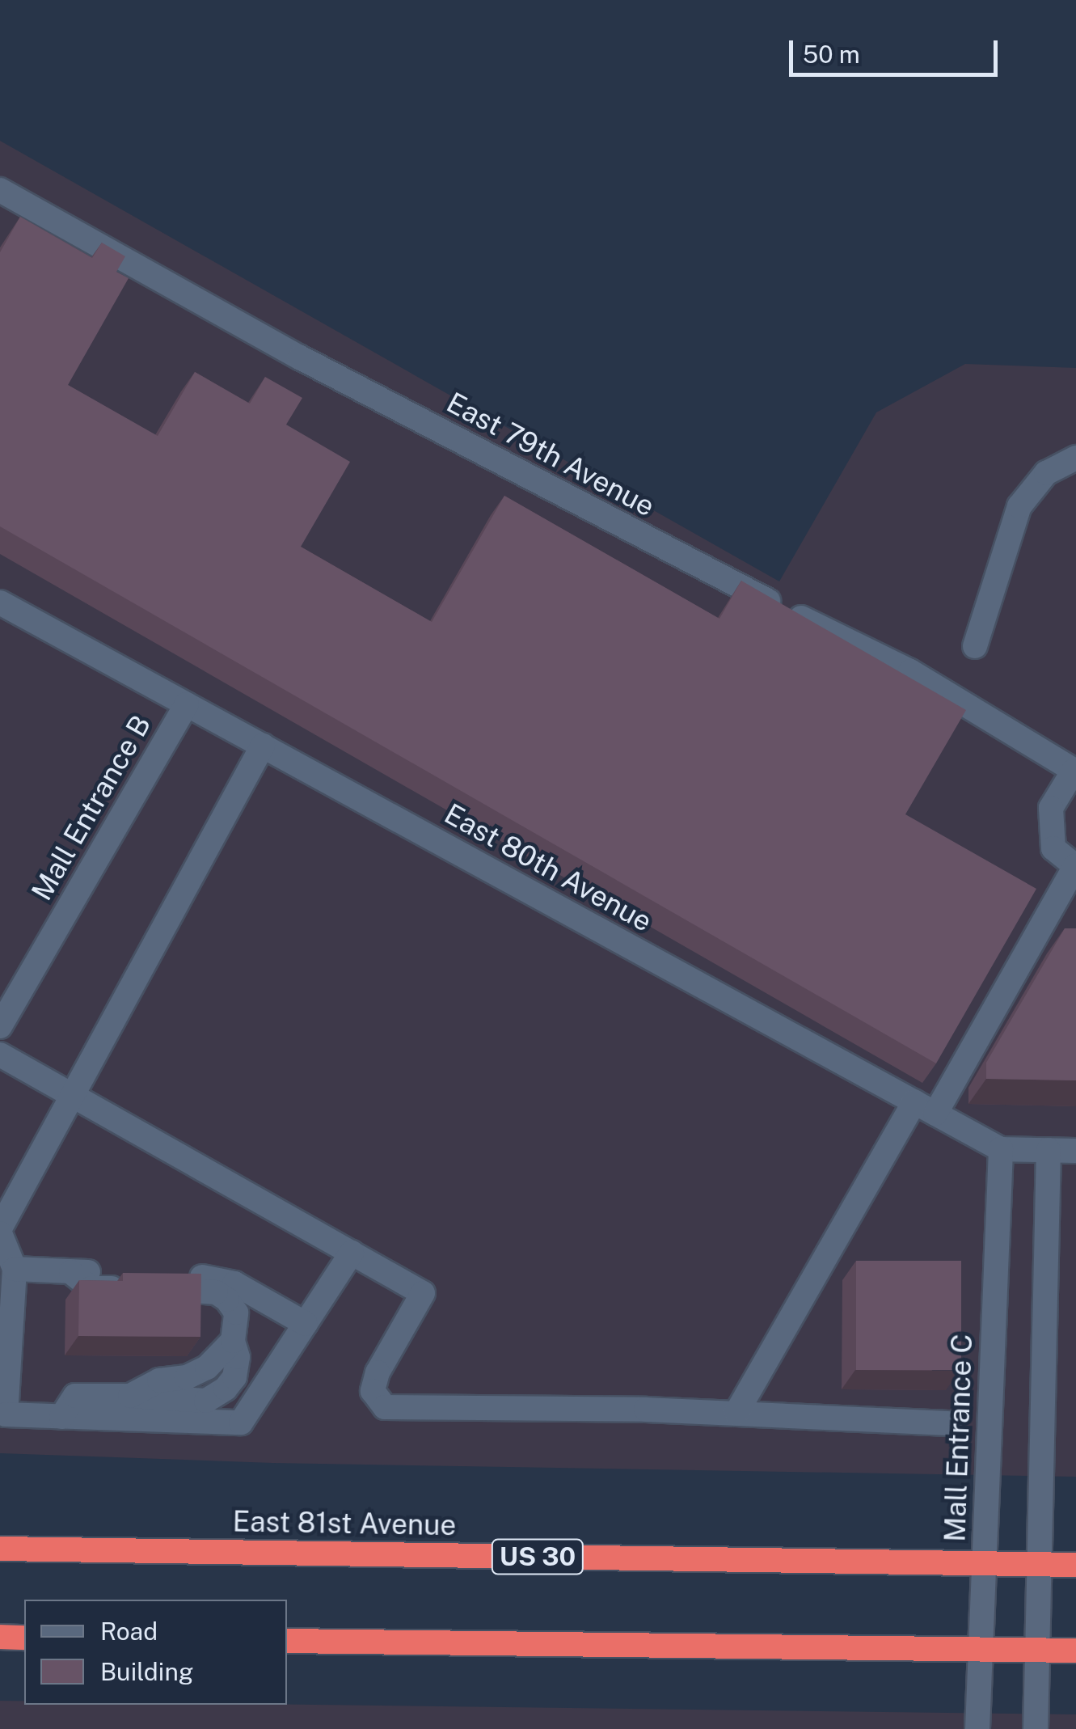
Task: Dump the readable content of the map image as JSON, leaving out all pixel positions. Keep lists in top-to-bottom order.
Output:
{
  "streets": {
    "highway": ["East 81st Avenue", "US 30"],
    "lane": [
      "East 79th Avenue",
      "Mall Entrance B",
      "East 80th Avenue",
      "Mall Entrance C"
    ]
  },
  "crossings": [
    ["Mall Entrance B", "East 80th Avenue"],
    ["East 80th Avenue", "Mall Entrance C"],
    ["Mall Entrance C", "East 81st Avenue"]
  ],
  "legend": ["Road", "Building"],
  "scale_bar": "50 m"
}
